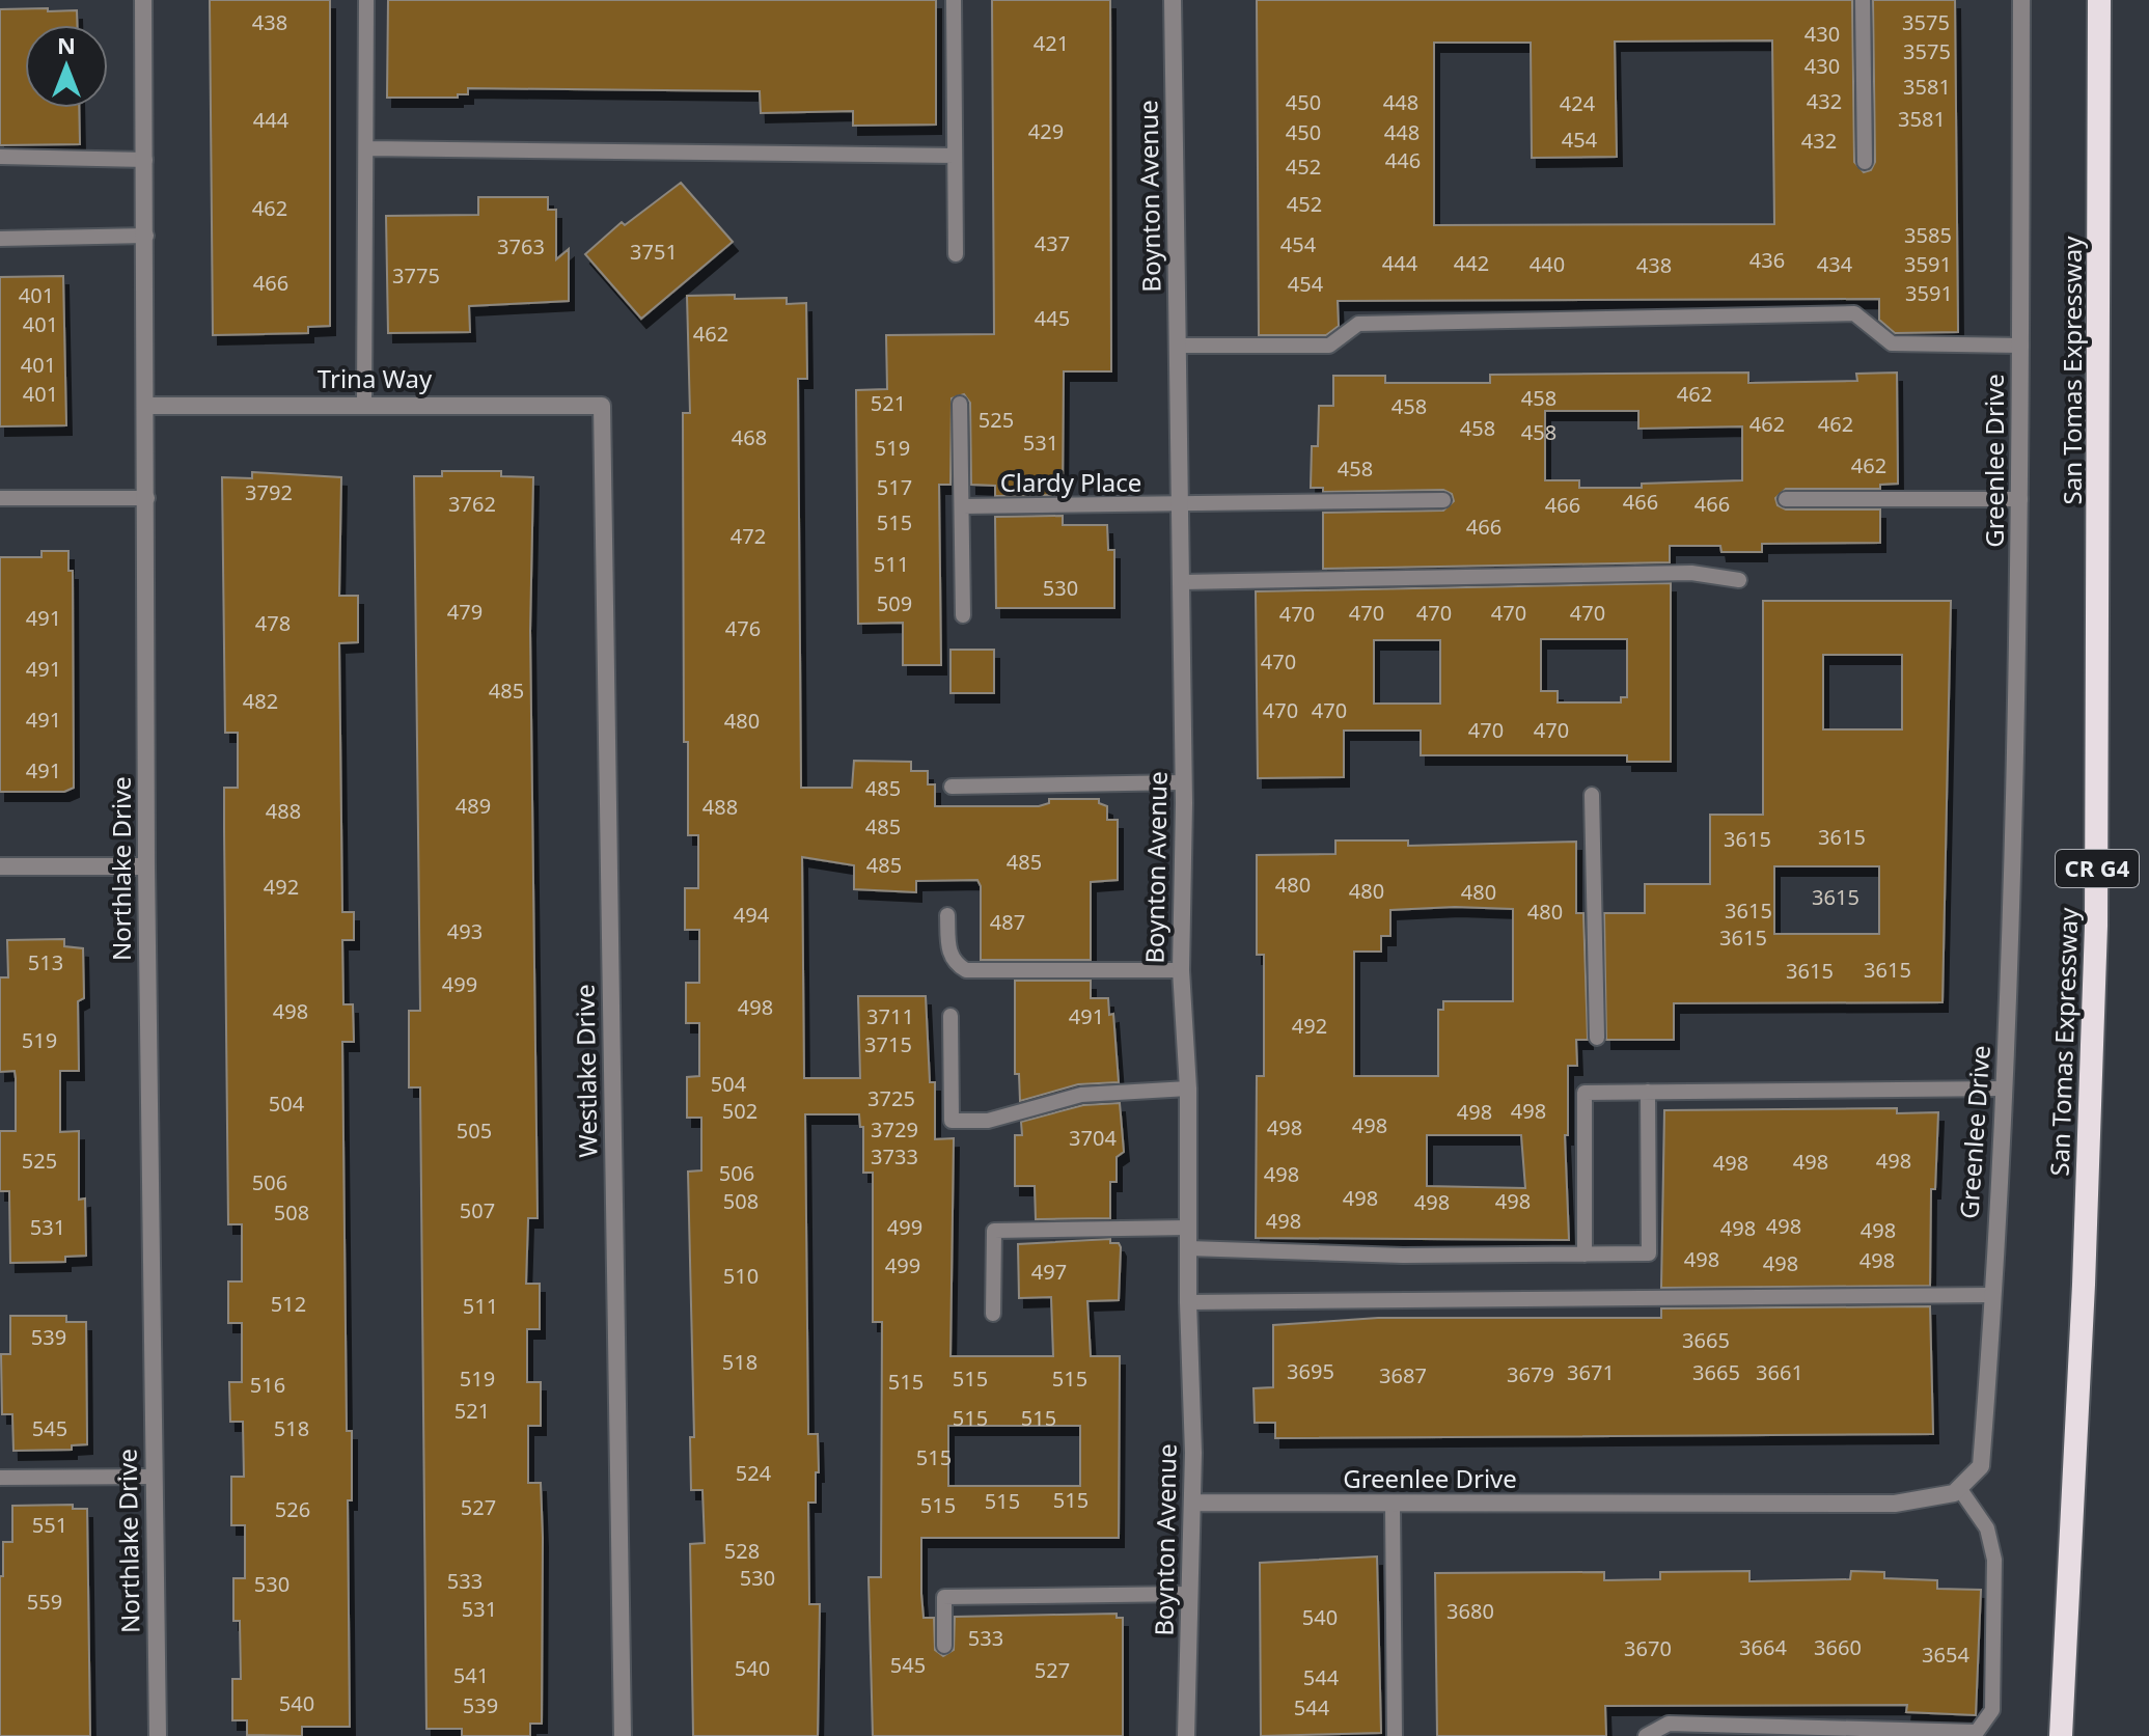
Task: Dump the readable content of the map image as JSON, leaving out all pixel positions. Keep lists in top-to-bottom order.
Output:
{
  "streets": {
    "highway": ["San Tomas Expressway", "CR G4"],
    "street": [
      "Boynton Avenue",
      "Trina Way",
      "Greenlee Drive",
      "Northlake Drive",
      "Westlake Drive"
    ],
    "lane": ["Clardy Place"]
  },
  "crossings": [
    ["Boynton Avenue", "Greenlee Drive"],
    ["Boynton Avenue", "Clardy Place"],
    ["Trina Way", "Northlake Drive"],
    ["Trina Way", "Westlake Drive"]
  ],
  "house_numbers": [
    "438",
    "3575",
    "430",
    "421",
    "3575",
    "430",
    "3581",
    "432",
    "450",
    "448",
    "424",
    "3581",
    "444",
    "429",
    "450",
    "448",
    "454",
    "432",
    "446",
    "452",
    "452",
    "462",
    "3585",
    "437",
    "454",
    "3763",
    "3751",
    "436",
    "444",
    "442",
    "440",
    "434",
    "3591",
    "438",
    "3775",
    "466",
    "454",
    "3591",
    "401",
    "445",
    "401",
    "462",
    "401",
    "401",
    "462",
    "458",
    "521",
    "458",
    "525",
    "462",
    "462",
    "458",
    "458",
    "468",
    "531",
    "519",
    "462",
    "458",
    "517",
    "3792",
    "466",
    "3762",
    "466",
    "466",
    "515",
    "466",
    "472",
    "511",
    "530",
    "509",
    "479",
    "470",
    "470",
    "470",
    "470",
    "470",
    "491",
    "478",
    "476",
    "470",
    "491",
    "485",
    "482",
    "470",
    "470",
    "491",
    "480",
    "470",
    "470",
    "491",
    "485",
    "489",
    "488",
    "488",
    "485",
    "3615",
    "3615",
    "485",
    "485",
    "480",
    "492",
    "480",
    "480",
    "3615",
    "3615",
    "480",
    "494",
    "487",
    "493",
    "3615",
    "513",
    "3615",
    "3615",
    "499",
    "498",
    "498",
    "3711",
    "491",
    "492",
    "519",
    "3715",
    "504",
    "3725",
    "504",
    "502",
    "498",
    "498",
    "498",
    "498",
    "3729",
    "505",
    "3704",
    "3733",
    "525",
    "498",
    "498",
    "498",
    "506",
    "498",
    "506",
    "498",
    "508",
    "498",
    "498",
    "507",
    "508",
    "498",
    "498",
    "531",
    "499",
    "498",
    "498",
    "498",
    "498",
    "498",
    "499",
    "497",
    "510",
    "512",
    "511",
    "539",
    "3665",
    "518",
    "3695",
    "3671",
    "3665",
    "3661",
    "3679",
    "3687",
    "519",
    "515",
    "515",
    "515",
    "516",
    "521",
    "515",
    "515",
    "545",
    "518",
    "515",
    "524",
    "515",
    "515",
    "515",
    "527",
    "526",
    "551",
    "528",
    "530",
    "533",
    "530",
    "559",
    "531",
    "3680",
    "540",
    "533",
    "3664",
    "3660",
    "3670",
    "3654",
    "545",
    "540",
    "527",
    "541",
    "544",
    "540",
    "539",
    "544"
  ],
  "north": "top"
}
